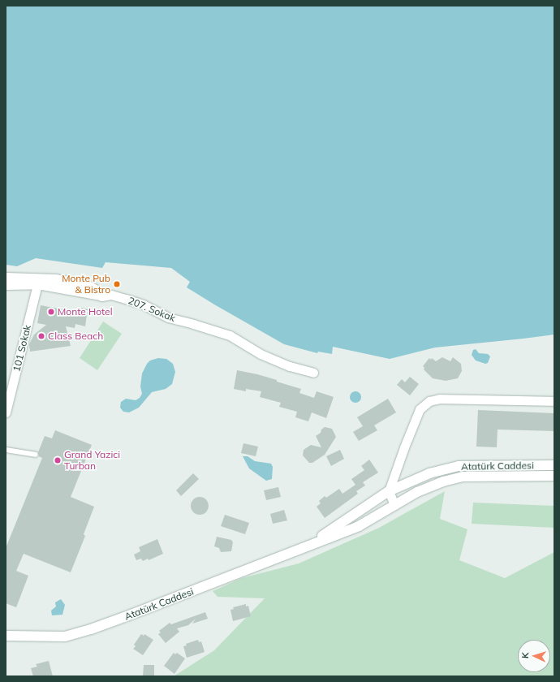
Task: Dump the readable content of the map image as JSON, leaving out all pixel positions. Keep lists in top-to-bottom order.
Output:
{
  "streets": {
    "street": ["207. Sokak", "101 Sokak", "Atatürk Caddesi"]
  },
  "crossings": [
    ["207. Sokak", "101 Sokak"]
  ],
  "places": [
    "Monte Pub & Bistro",
    "Monte Hotel",
    "Class Beach",
    "Grand Yazici Turban"
  ],
  "north": "left"
}
